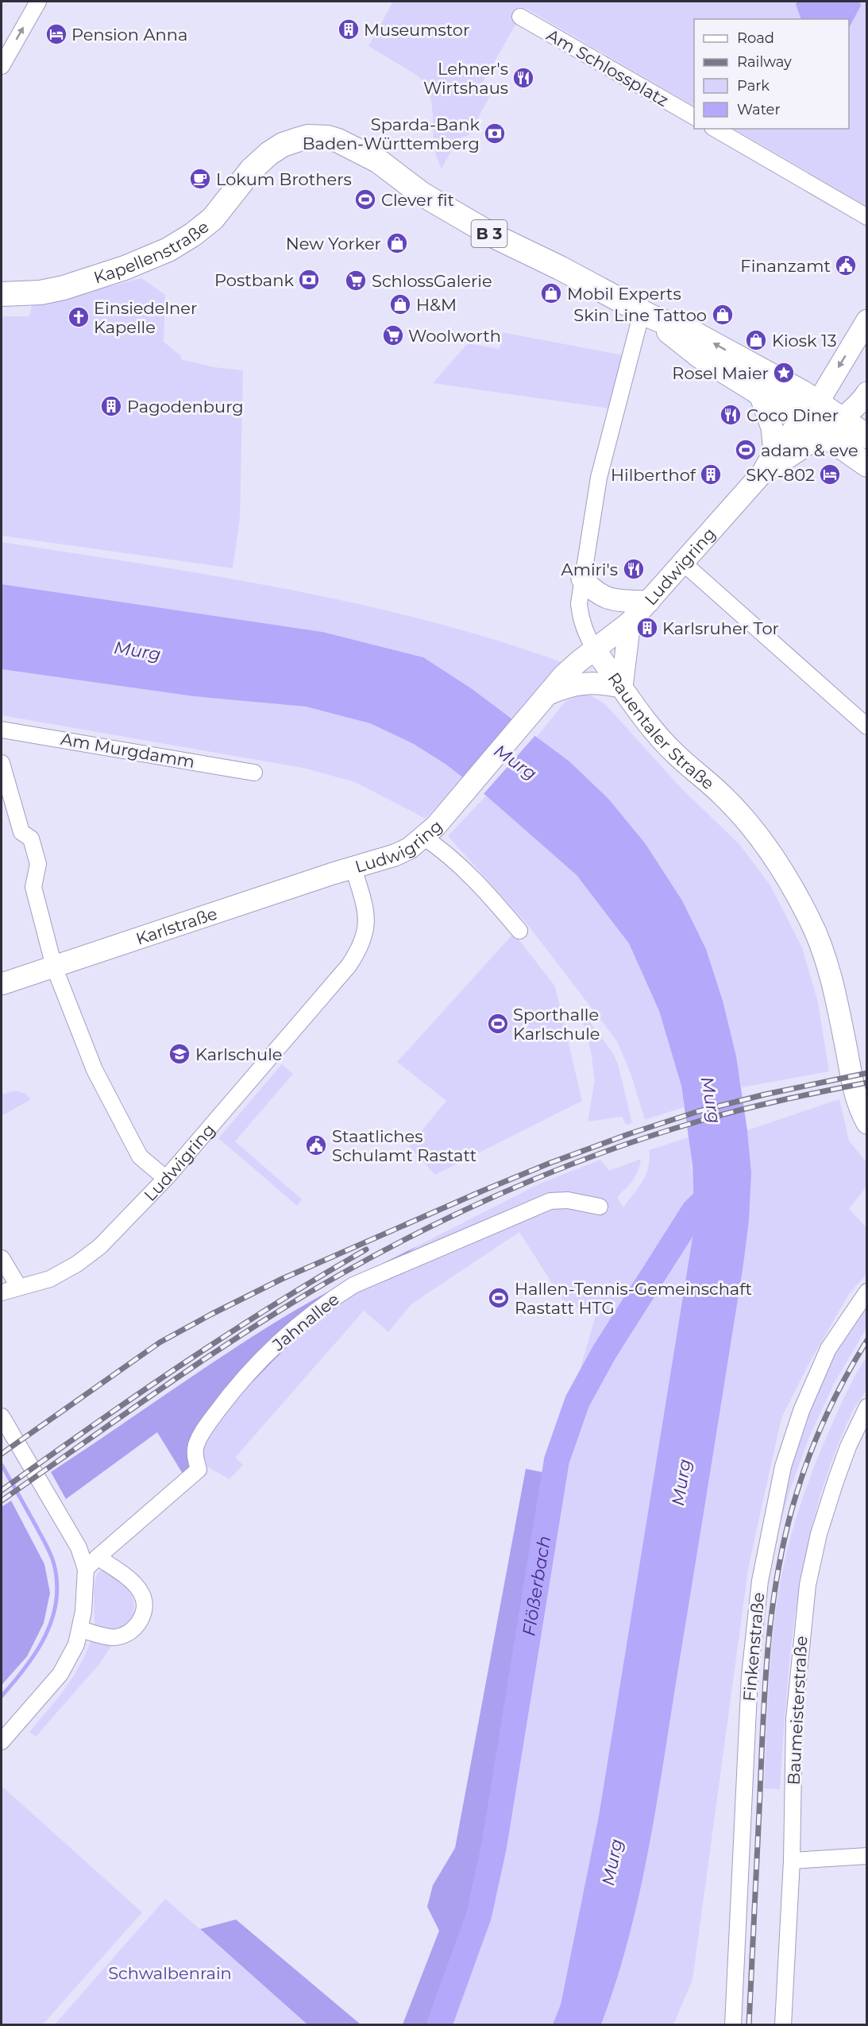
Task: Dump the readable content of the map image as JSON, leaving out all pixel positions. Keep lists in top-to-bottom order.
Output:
{
  "streets": {
    "main road": ["B 3", "Kapellenstraße"],
    "street": [
      "Am Schlossplatz",
      "Ludwigring",
      "Rauentaler Straße",
      "Am Murgdamm",
      "Karlstraße",
      "Jahnallee",
      "Finkenstraße",
      "Baumeisterstraße"
    ]
  },
  "crossings": [
    ["B 3", "Kapellenstraße"],
    ["B 3", "Ludwigring"],
    ["B 3", "Rauentaler Straße"],
    ["Kapellenstraße", "Rauentaler Straße"],
    ["Ludwigring", "Rauentaler Straße"],
    ["Ludwigring", "Karlstraße"]
  ],
  "water": ["Murg", "Flößerbach"],
  "parks": ["Schwalbenrain"],
  "places": {
    "building": [
      "Museumstor",
      "Pagodenburg",
      "Hilberthof",
      "Karlsruher Tor"
    ],
    "hotel": ["Pension Anna", "SKY-802"],
    "restaurant": ["Lehner's Wirtshaus", "Coco Diner", "Amiri's"],
    "bank": ["Sparda-Bank Baden-Württemberg", "Postbank"],
    "cafe": ["Lokum Brothers"],
    "sports": [
      "Clever fit",
      "adam & eve",
      "Sporthalle Karlschule",
      "Hallen-Tennis-Gemeinschaft Rastatt HTG"
    ],
    "shop": [
      "New Yorker",
      "Mobil Experts",
      "H&M",
      "Skin Line Tattoo",
      "Kiosk 13"
    ],
    "public building": ["Finanzamt", "Staatliches Schulamt Rastatt"],
    "supermarket": ["SchlossGalerie", "Woolworth"],
    "church": ["Einsiedelner Kapelle"],
    "place": ["Rosel Maier"],
    "school or university": ["Karlschule"]
  },
  "legend": [
    "Road",
    "Railway",
    "Park",
    "Water"
  ]
}
